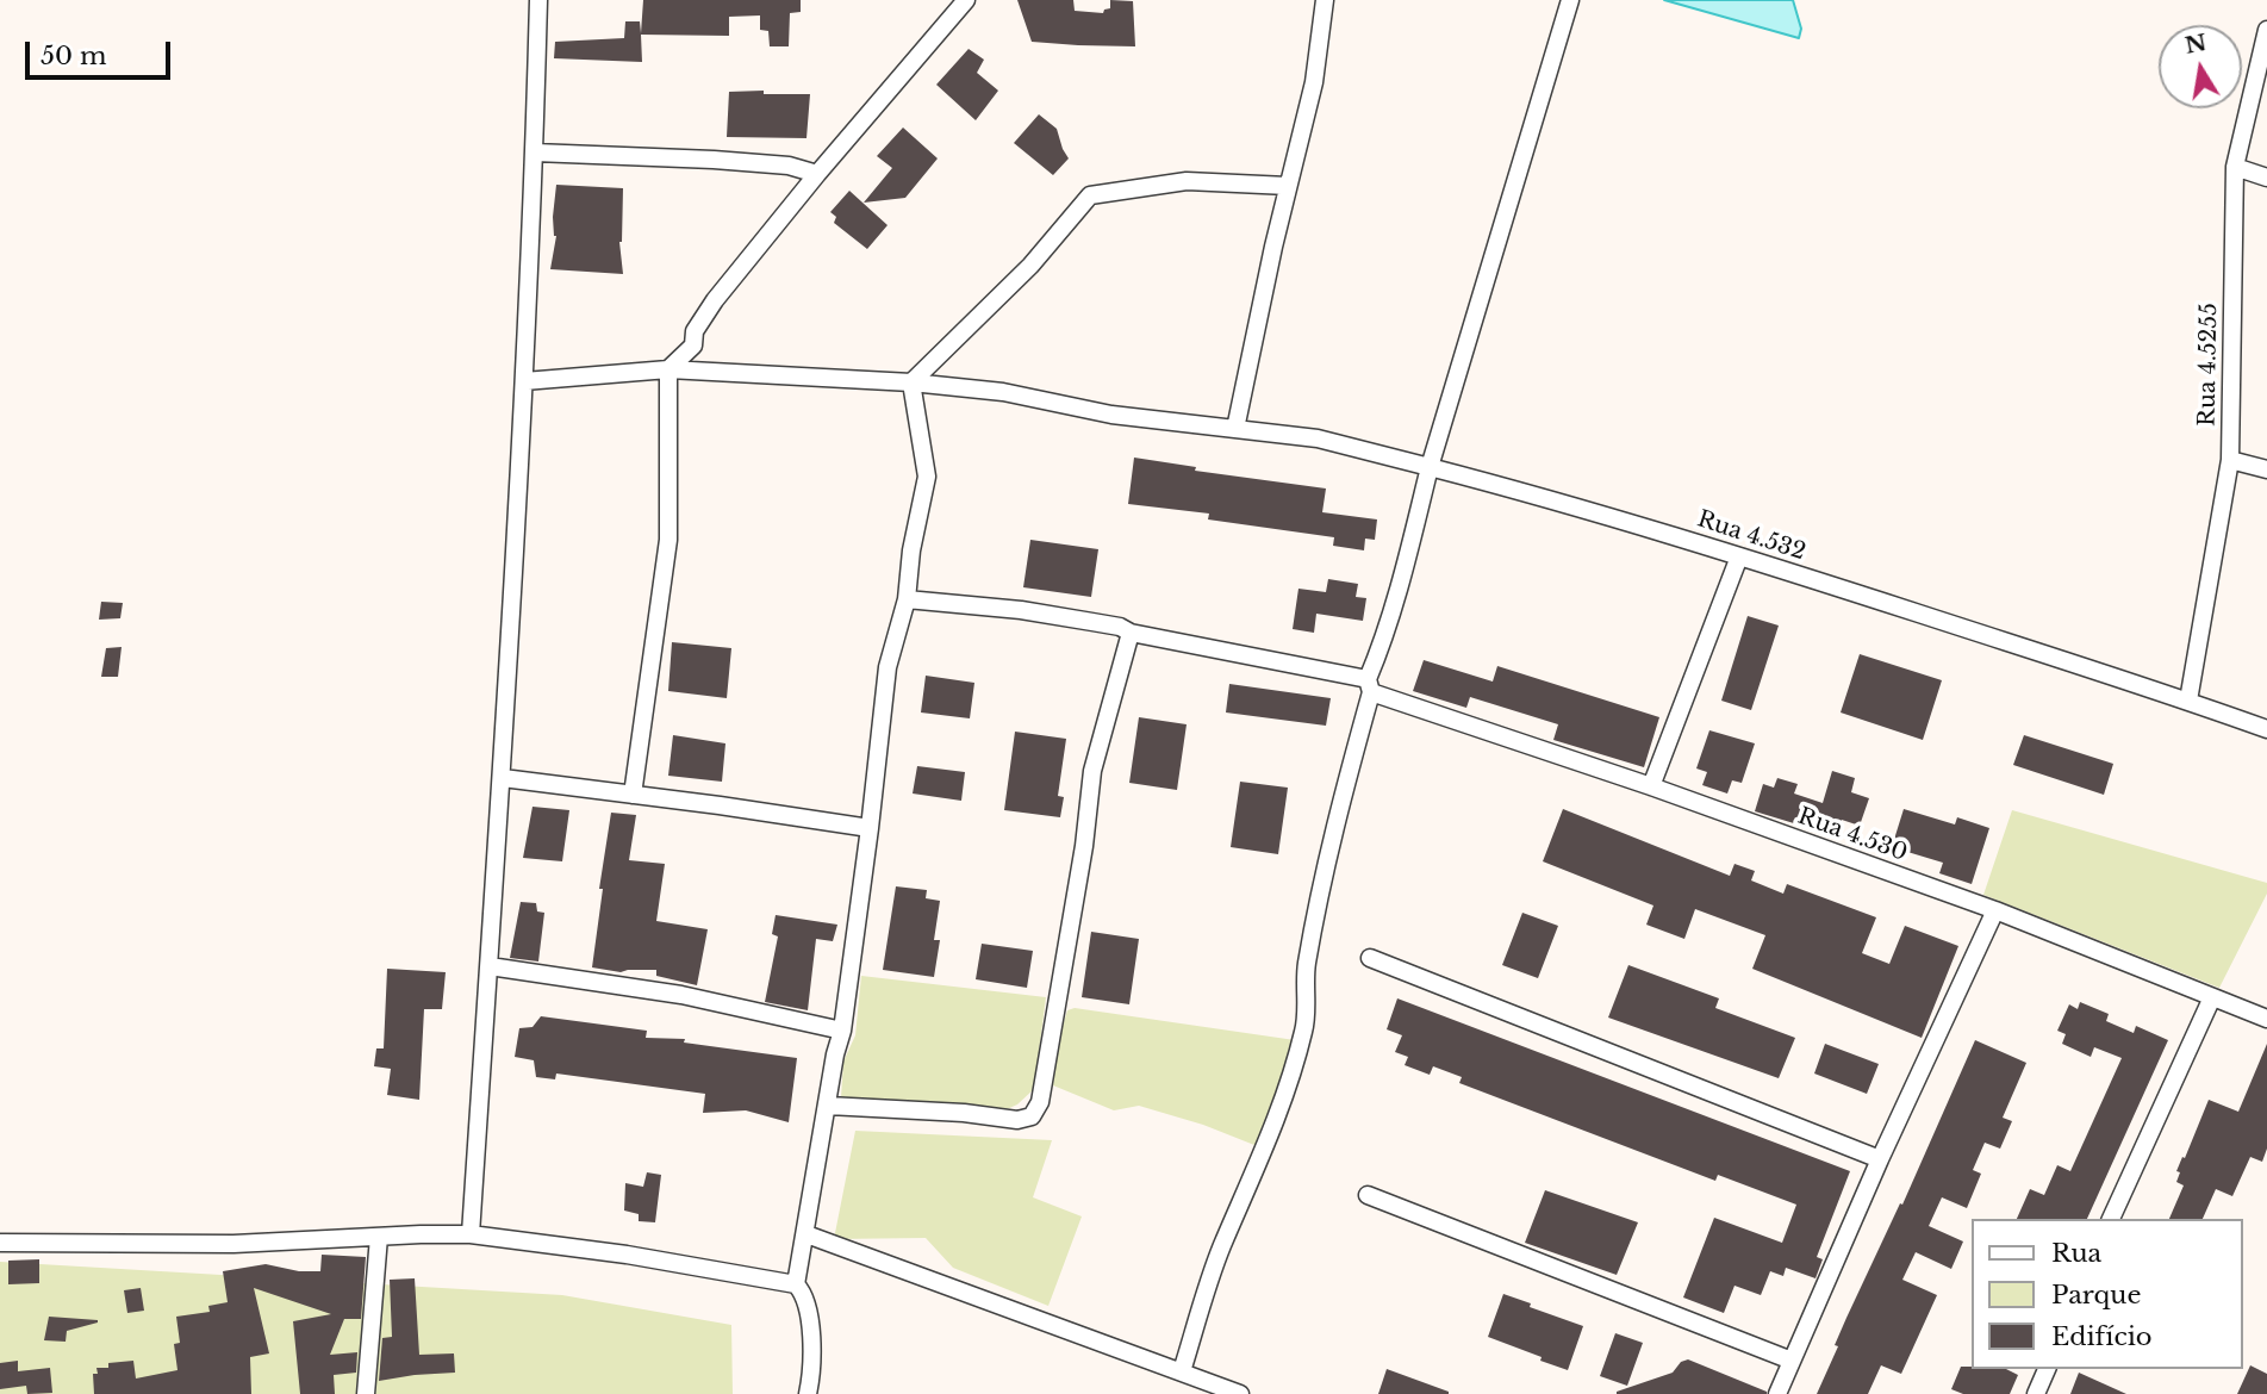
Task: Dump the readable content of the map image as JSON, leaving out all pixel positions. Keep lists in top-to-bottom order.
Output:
{
  "streets": {
    "street": ["Rua 4.5255", "Rua 4.532", "Rua 4.530"]
  },
  "crossings": [
    ["Rua 4.5255", "Rua 4.532"]
  ],
  "legend": ["Rua", "Parque", "Edifício"],
  "scale_bar": "50 m",
  "north": "top"
}
